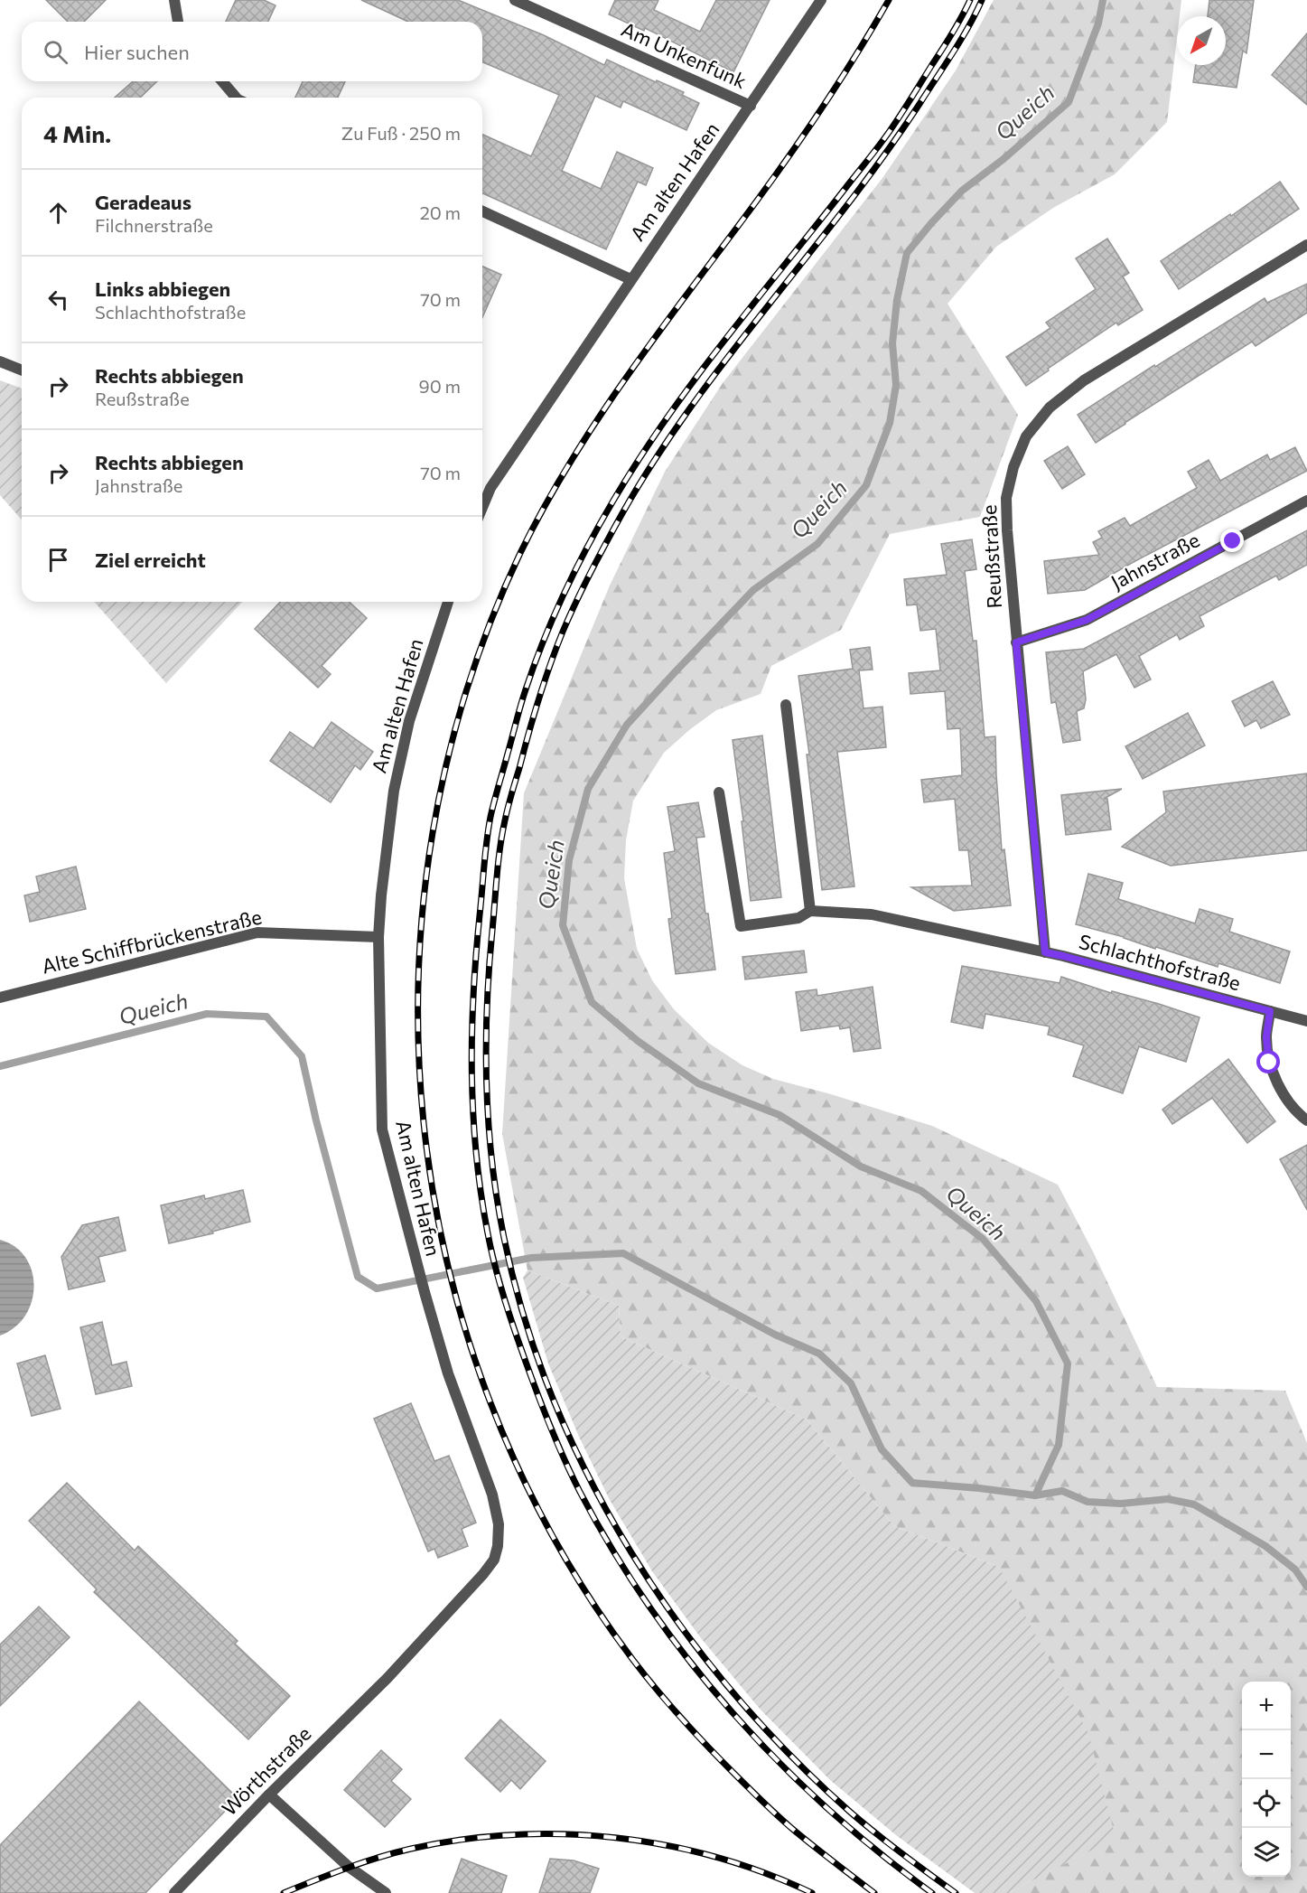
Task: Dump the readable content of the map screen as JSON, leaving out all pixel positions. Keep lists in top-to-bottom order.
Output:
{
  "streets": {
    "street": [
      "Am Unkenfunk",
      "Am alten Hafen",
      "Reußstraße",
      "Jahnstraße",
      "Alte Schiffbrückenstraße",
      "Schlachthofstraße",
      "Wörthstraße"
    ]
  },
  "crossings": [
    ["Am Unkenfunk", "Am alten Hafen"],
    ["Am alten Hafen", "Alte Schiffbrückenstraße"],
    ["Am alten Hafen", "Wörthstraße"],
    ["Reußstraße", "Jahnstraße"],
    ["Reußstraße", "Schlachthofstraße"]
  ],
  "water": ["Queich"],
  "north": "bottom left",
  "page": {
    "search": "Hier suchen",
    "heading": ["4 Min.", "Zu Fuß · 250 m"],
    "list": [
      ["Geradeaus", "Filchnerstraße", "20 m"],
      ["Links abbiegen", "Schlachthofstraße", "70 m"],
      ["Rechts abbiegen", "Reußstraße", "90 m"],
      ["Rechts abbiegen", "Jahnstraße", "70 m"],
      "Ziel erreicht"
    ],
    "map_buttons": ["+", "−"]
  }
}
